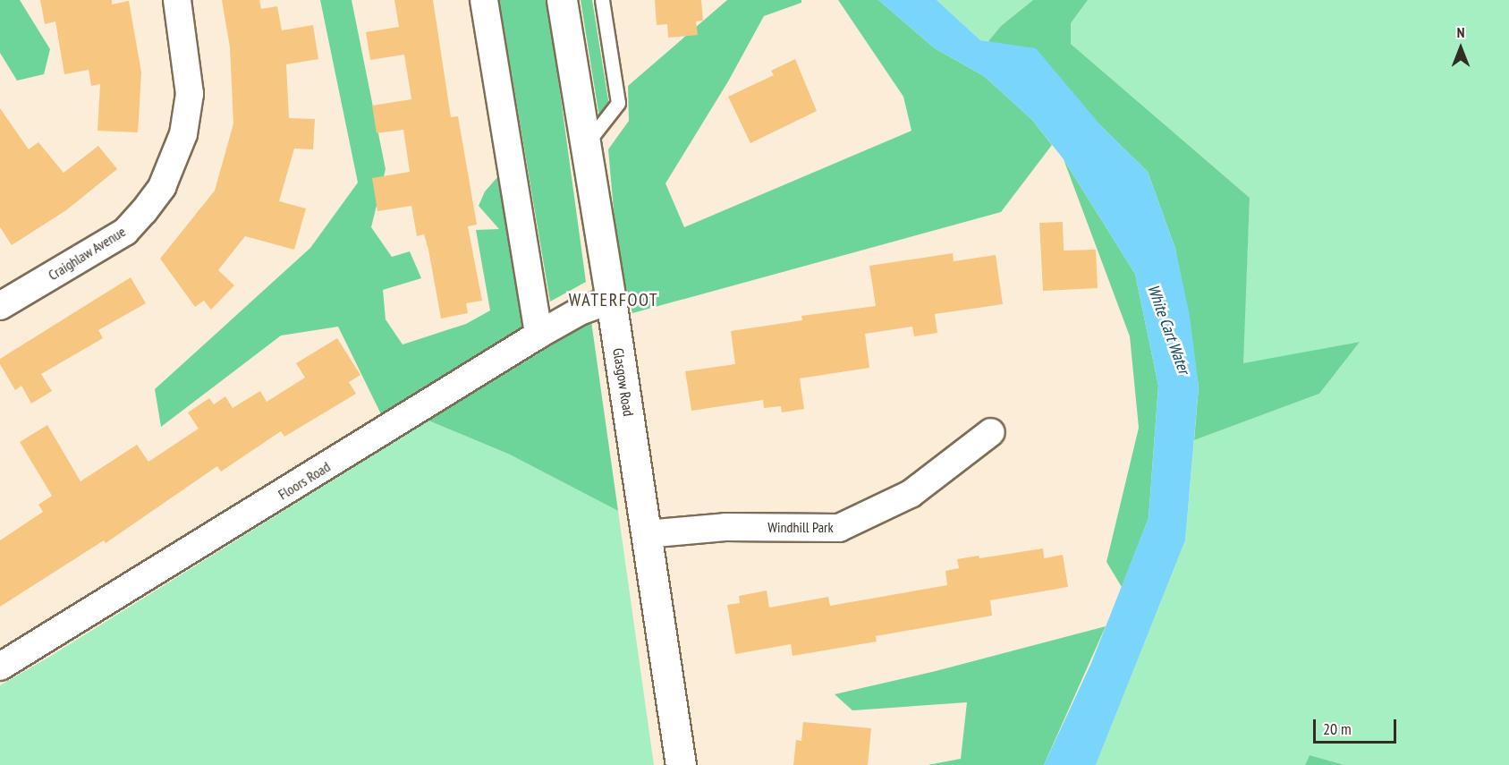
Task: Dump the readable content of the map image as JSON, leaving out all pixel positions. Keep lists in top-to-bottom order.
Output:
{
  "streets": {
    "main road": ["Glasgow Road"],
    "street": ["Craighlaw Avenue", "Floors Road", "Windhill Park"]
  },
  "crossings": [
    ["Glasgow Road", "Floors Road"],
    ["Glasgow Road", "Windhill Park"]
  ],
  "districts": ["WATERFOOT"],
  "water": ["White Cart Water"],
  "scale_bar": "20 m",
  "north": "top"
}
